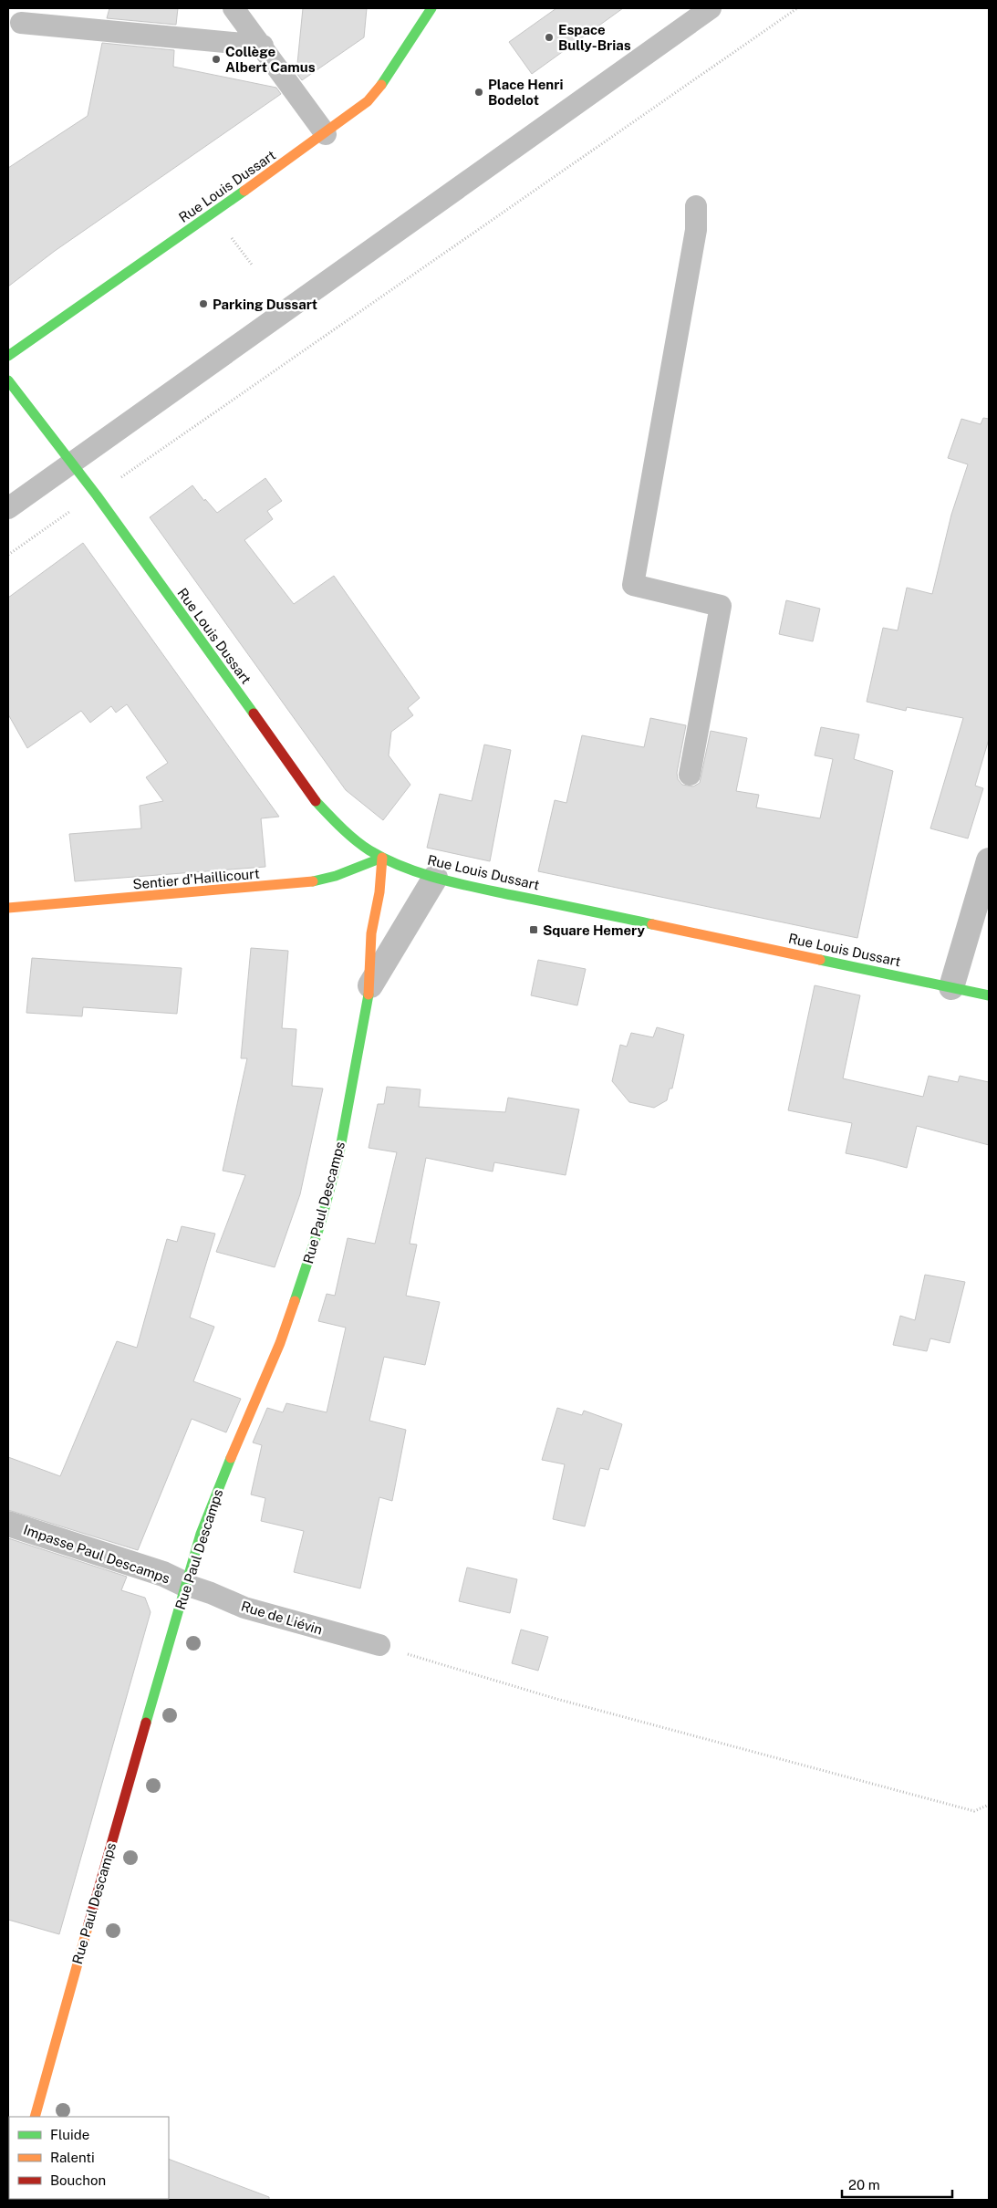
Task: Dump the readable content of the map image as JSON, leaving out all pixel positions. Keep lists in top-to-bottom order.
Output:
{
  "streets": {
    "street": [
      "Rue Louis Dussart",
      "Sentier d'Haillicourt",
      "Rue Paul Descamps",
      "Impasse Paul Descamps"
    ],
    "lane": ["Rue de Liévin"]
  },
  "crossings": [
    ["Rue Louis Dussart", "Sentier d'Haillicourt"],
    ["Rue Louis Dussart", "Rue Paul Descamps"],
    ["Sentier d'Haillicourt", "Rue Paul Descamps"],
    ["Rue Paul Descamps", "Impasse Paul Descamps"],
    ["Rue Paul Descamps", "Rue de Liévin"],
    ["Impasse Paul Descamps", "Rue de Liévin"]
  ],
  "places": {
    "other": [
      "Espace Bully-Brias",
      "Collège Albert Camus",
      "Place Henri Bodelot",
      "Parking Dussart"
    ],
    "transit": ["Square Hemery"]
  },
  "legend": ["Fluide", "Ralenti", "Bouchon"],
  "scale_bar": "20 m"
}
